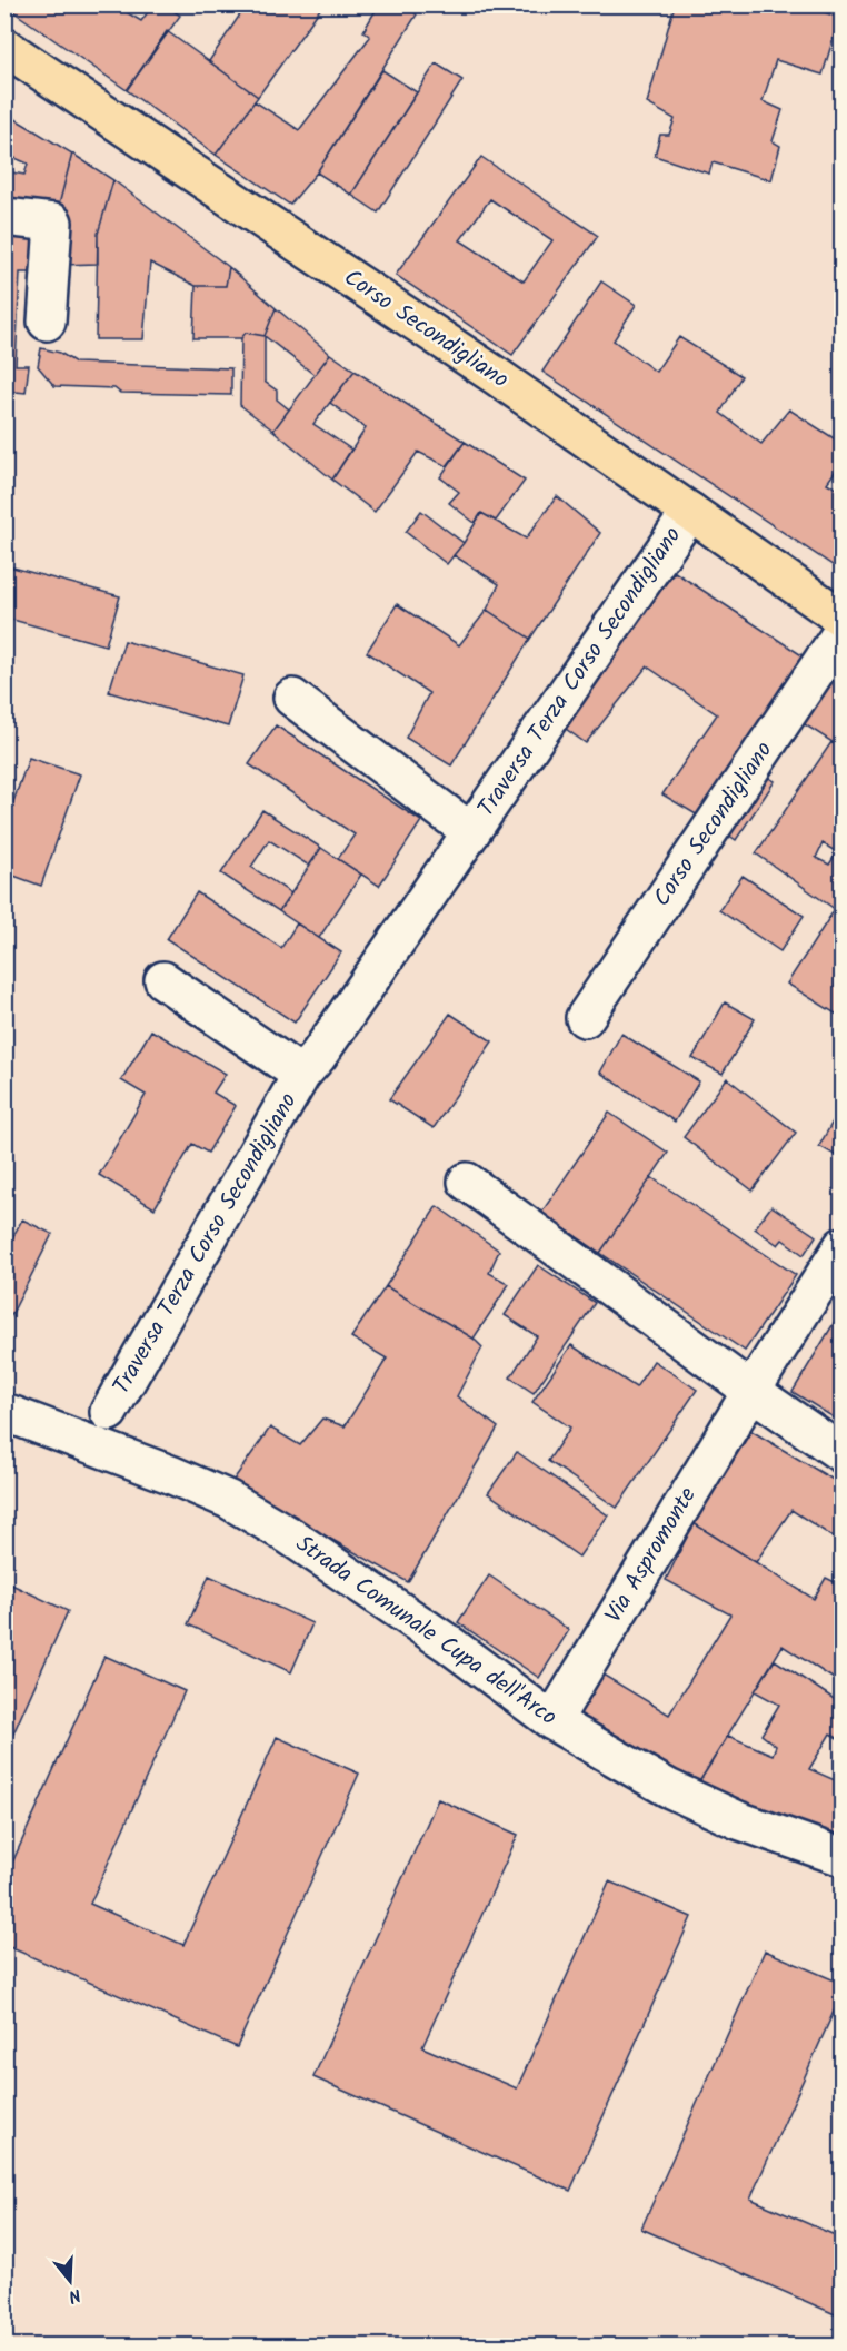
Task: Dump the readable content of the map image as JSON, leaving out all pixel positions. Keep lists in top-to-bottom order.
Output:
{
  "streets": {
    "main road": ["Corso Secondigliano"],
    "street": ["Traversa Terza Corso Secondigliano", "Via Aspromonte", "Strada Comunale Cupa dell'Arco"]
  },
  "crossings": [
    ["Corso Secondigliano", "Traversa Terza Corso Secondigliano"],
    ["Via Aspromonte", "Strada Comunale Cupa dell'Arco"]
  ],
  "north": "bottom"
}
